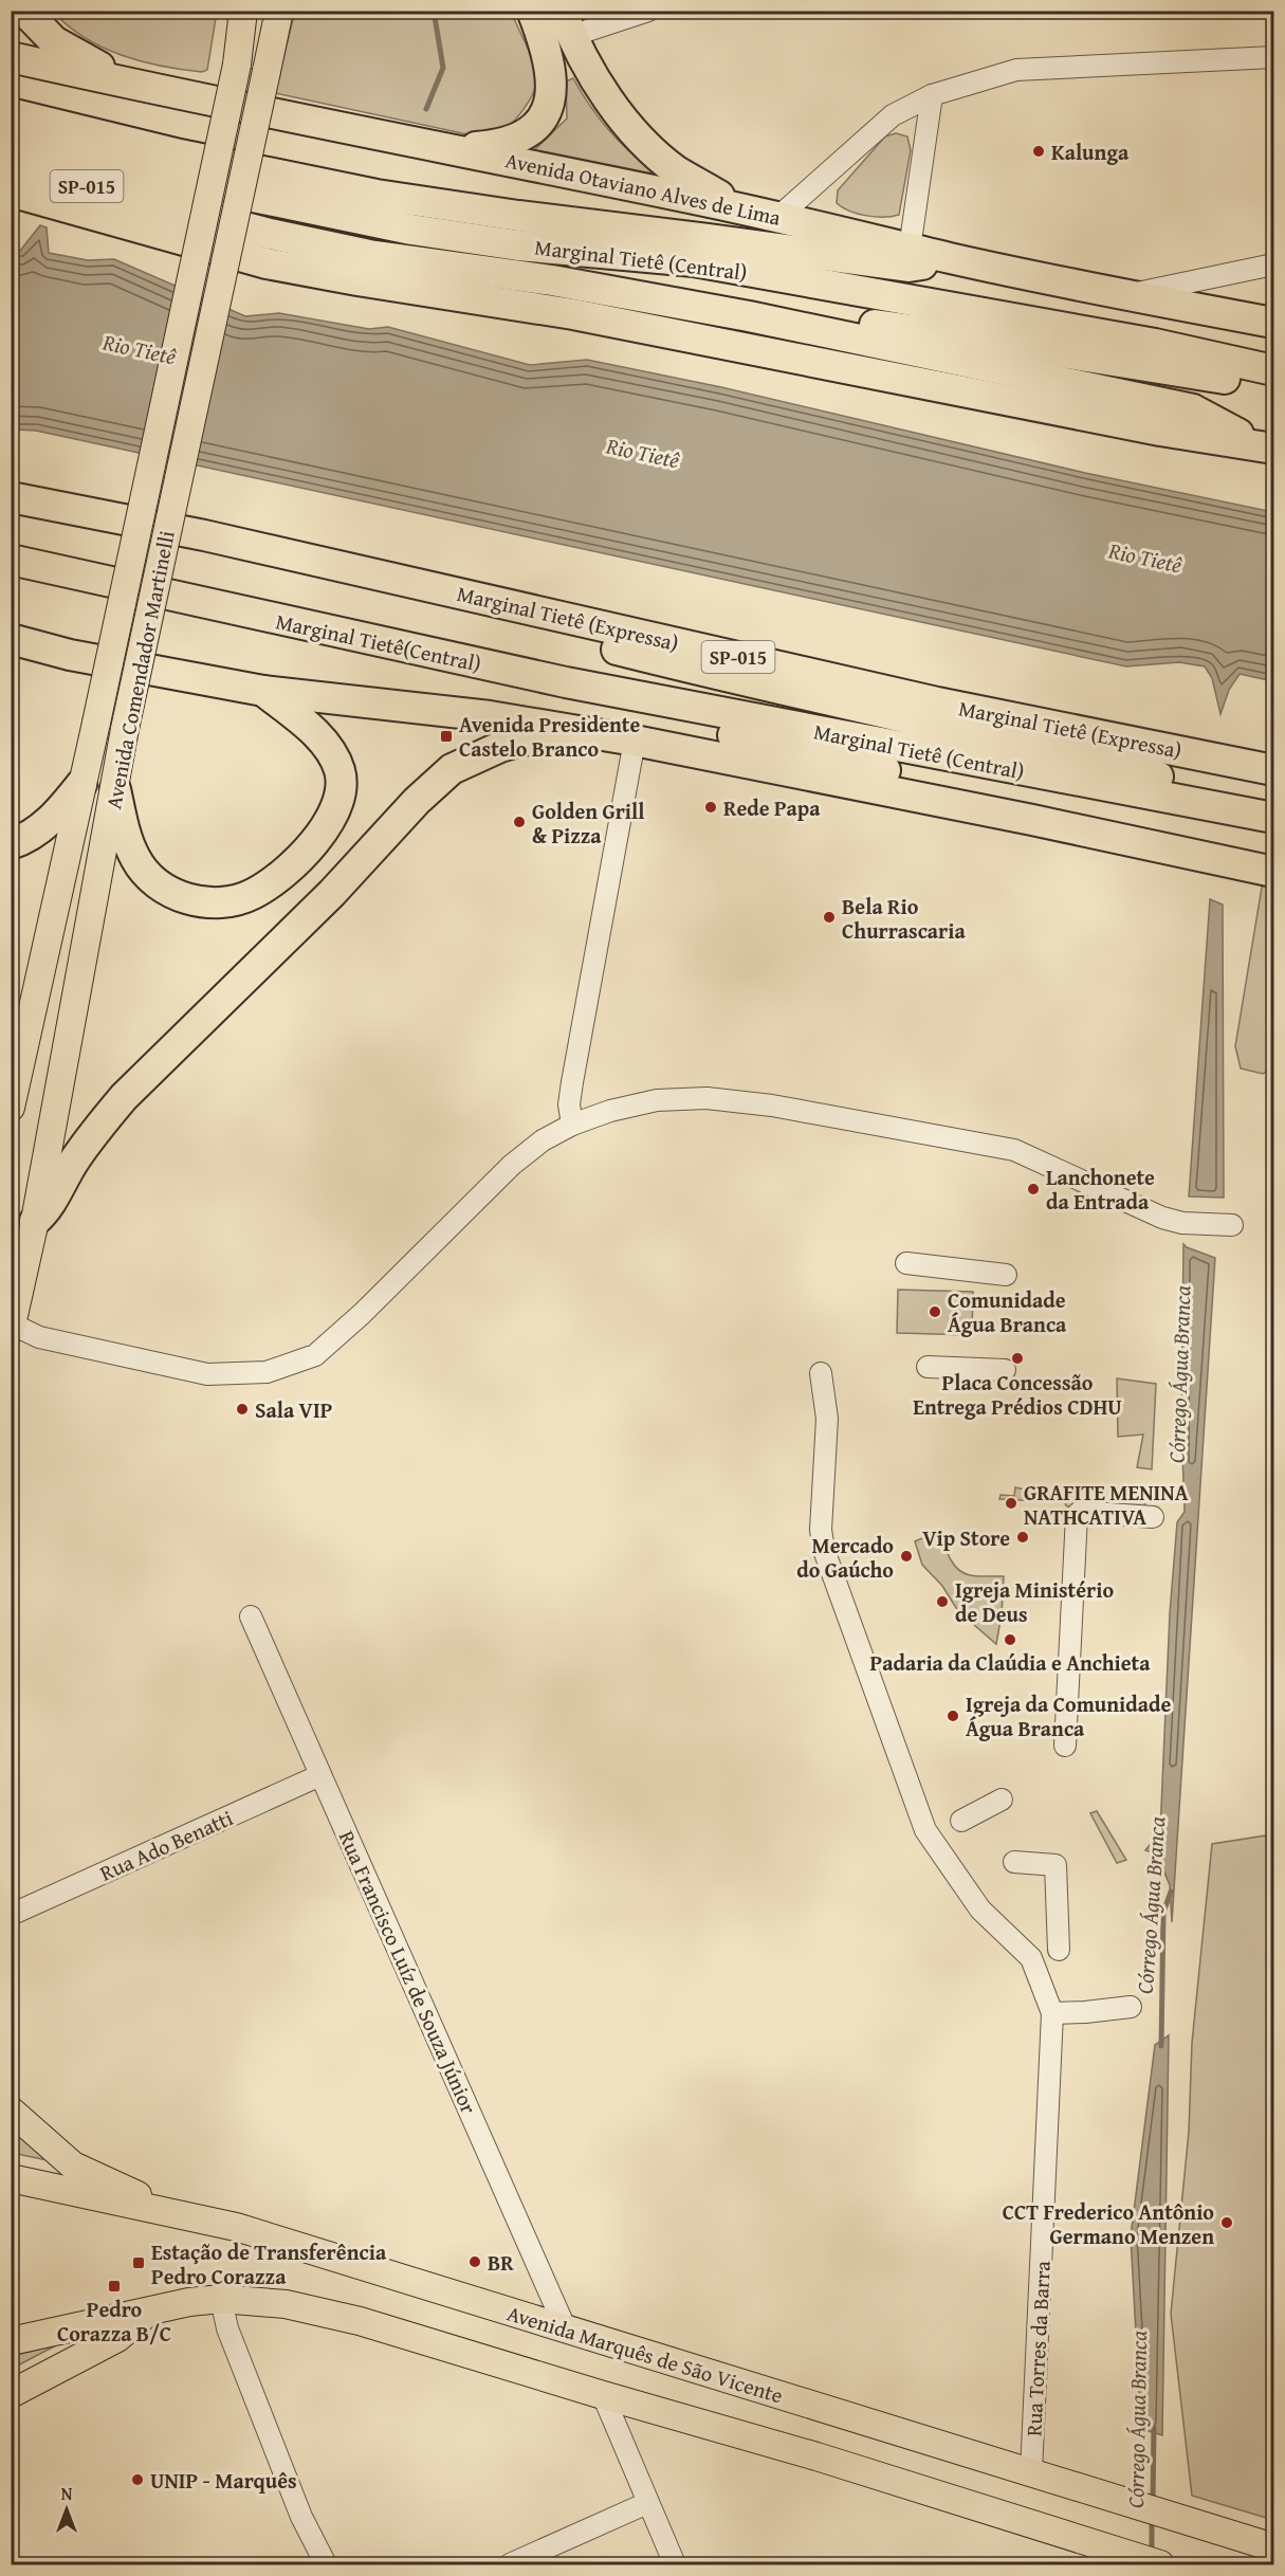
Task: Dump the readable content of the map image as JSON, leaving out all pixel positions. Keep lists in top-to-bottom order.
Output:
{
  "streets": {
    "highway": [
      "SP-015",
      "Avenida Otaviano Alves de Lima",
      "Marginal Tietê (Central)",
      "Marginal Tietê (Expressa)",
      "Marginal Tietê(Central)"
    ],
    "main road": ["Avenida Comendador Martinelli", "Avenida Marquês de São Vicente"],
    "street": ["Rua Ado Benatti", "Rua Francisco Luíz de Souza Júnior", "Rua Torres da Barra"]
  },
  "crossings": [
    ["SP-015", "Marginal Tietê (Central)"],
    ["Marginal Tietê (Central)", "Marginal Tietê(Central)"],
    ["Rua Ado Benatti", "Rua Francisco Luíz de Souza Júnior"],
    ["Rua Francisco Luíz de Souza Júnior", "Avenida Marquês de São Vicente"],
    ["Rua Torres da Barra", "Avenida Marquês de São Vicente"]
  ],
  "water": ["Rio Tietê", "Córrego Água Branca"],
  "places": {
    "other": [
      "Kalunga",
      "Rede Papa",
      "Golden Grill & Pizza",
      "Bela Rio Churrascaria",
      "Lanchonete da Entrada",
      "Comunidade Água Branca",
      "Placa Concessão Entrega Prédios CDHU",
      "Sala VIP",
      "GRAFITE MENINA NATHCATIVA",
      "Vip Store",
      "Mercado do Gaúcho",
      "Igreja Ministério de Deus",
      "Padaria da Claúdia e Anchieta",
      "Igreja da Comunidade Água Branca",
      "CCT Frederico Antônio Germano Menzen",
      "BR",
      "UNIP - Marquês"
    ],
    "transit": ["Avenida Presidente Castelo Branco", "Estação de Transferência Pedro Corazza", "Pedro Corazza B/C"]
  },
  "north": "top"
}
